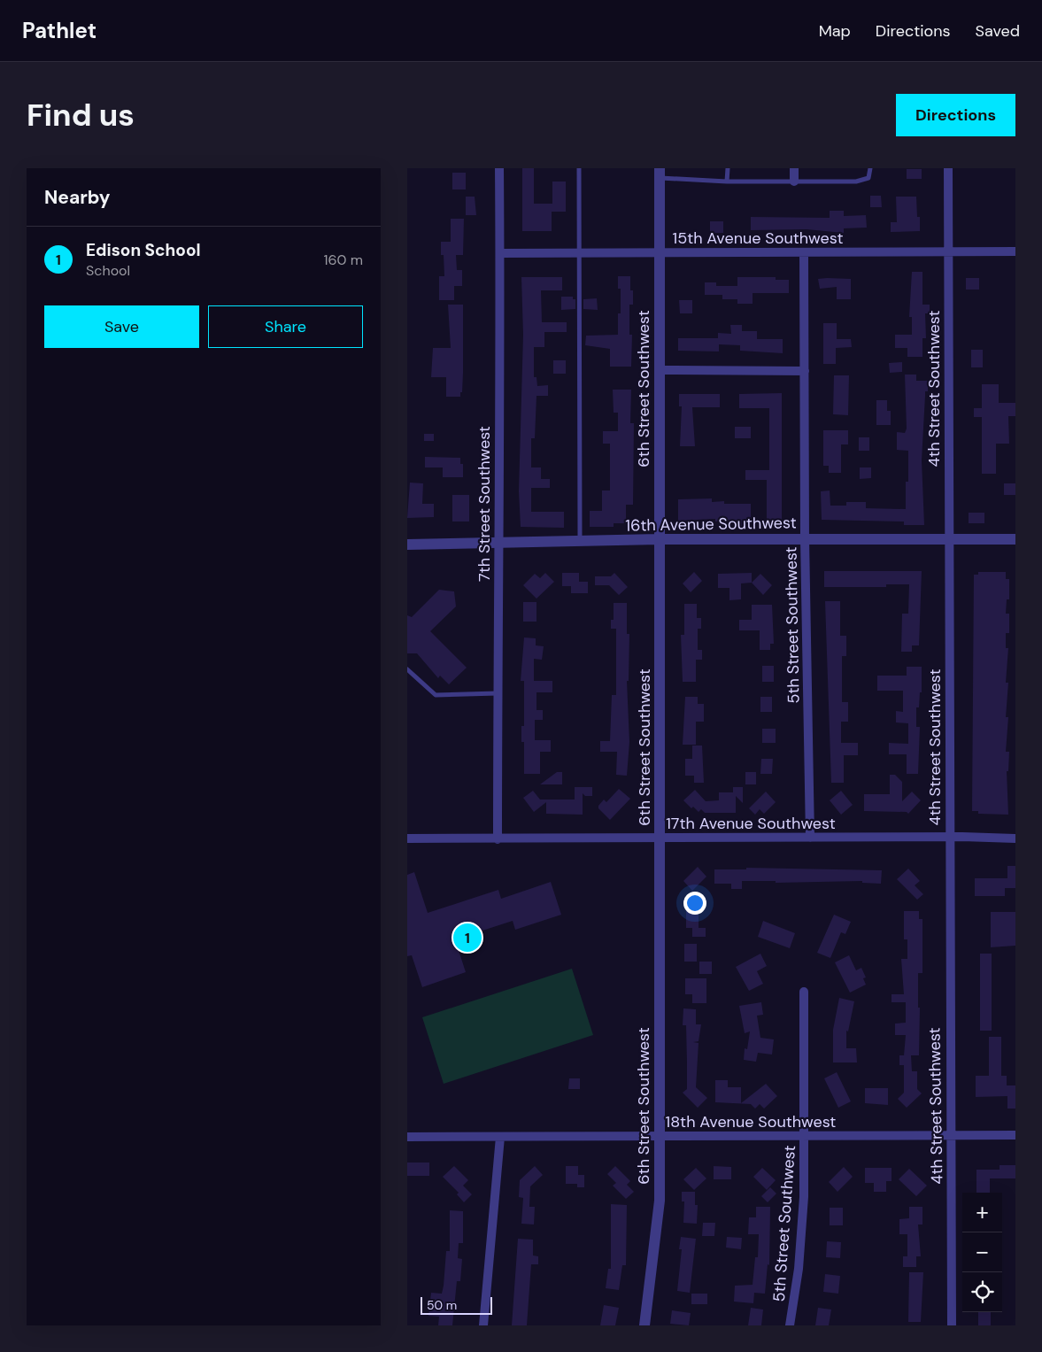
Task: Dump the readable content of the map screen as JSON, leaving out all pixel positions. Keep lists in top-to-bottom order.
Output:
{
  "streets": {
    "street": [
      "15th Avenue Southwest",
      "6th Street Southwest",
      "4th Street Southwest",
      "7th Street Southwest",
      "16th Avenue Southwest",
      "5th Street Southwest",
      "17th Avenue Southwest",
      "18th Avenue Southwest"
    ]
  },
  "crossings": [
    ["15th Avenue Southwest", "6th Street Southwest"],
    ["15th Avenue Southwest", "4th Street Southwest"],
    ["15th Avenue Southwest", "7th Street Southwest"],
    ["15th Avenue Southwest", "5th Street Southwest"],
    ["6th Street Southwest", "16th Avenue Southwest"],
    ["6th Street Southwest", "17th Avenue Southwest"],
    ["6th Street Southwest", "18th Avenue Southwest"],
    ["4th Street Southwest", "16th Avenue Southwest"],
    ["4th Street Southwest", "17th Avenue Southwest"],
    ["4th Street Southwest", "18th Avenue Southwest"],
    ["7th Street Southwest", "16th Avenue Southwest"],
    ["7th Street Southwest", "17th Avenue Southwest"],
    ["16th Avenue Southwest", "5th Street Southwest"],
    ["5th Street Southwest", "17th Avenue Southwest"],
    ["5th Street Southwest", "18th Avenue Southwest"]
  ],
  "scale_bar": "50 m",
  "page": {
    "header": "Pathlet",
    "nav": ["Map", "Directions", "Saved"],
    "buttons": [
      "Directions",
      ["Save", "Share"]
    ],
    "title": "Find us",
    "heading": "Nearby",
    "list": [
      {
        "mark": "1",
        "name": "Edison School",
        "note": "School",
        "value": "160 m"
      }
    ],
    "pins": "1",
    "map_buttons": ["+", "−"],
    "scale": "50 m"
  }
}
